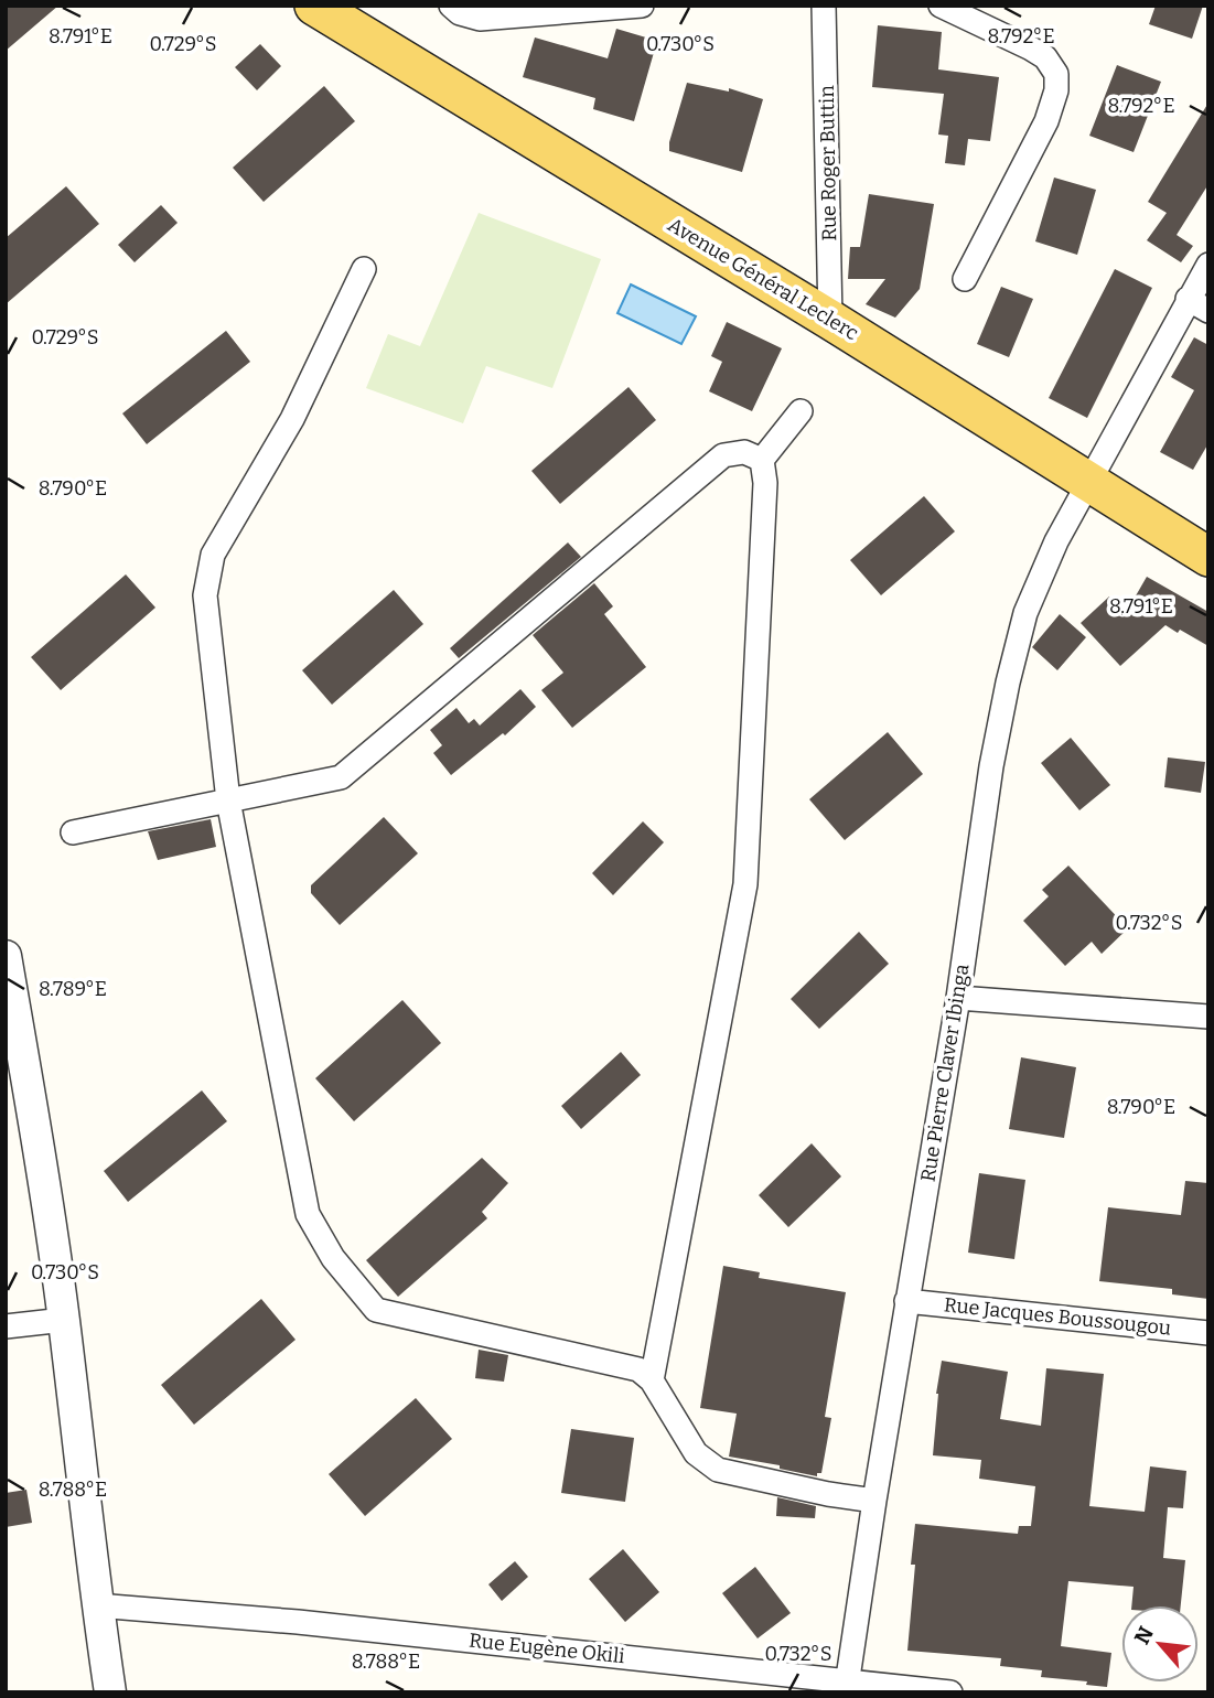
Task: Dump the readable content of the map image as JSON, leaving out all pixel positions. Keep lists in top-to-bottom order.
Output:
{
  "streets": {
    "main road": ["Avenue Général Leclerc"],
    "street": [
      "Rue Roger Buttin",
      "Rue Pierre Claver Ibinga",
      "Rue Jacques Boussougou",
      "Rue Eugène Okili"
    ]
  },
  "crossings": [
    ["Rue Roger Buttin", "Avenue Général Leclerc"],
    ["Avenue Général Leclerc", "Rue Pierre Claver Ibinga"],
    ["Rue Pierre Claver Ibinga", "Rue Jacques Boussougou"],
    ["Rue Pierre Claver Ibinga", "Rue Eugène Okili"]
  ],
  "north": "top left",
  "coordinates": [
    "8.791°E",
    "8.792°E",
    "0.729°S",
    "0.730°S",
    "8.790°E",
    "0.732°S",
    "8.789°E",
    "8.788°E"
  ]
}
